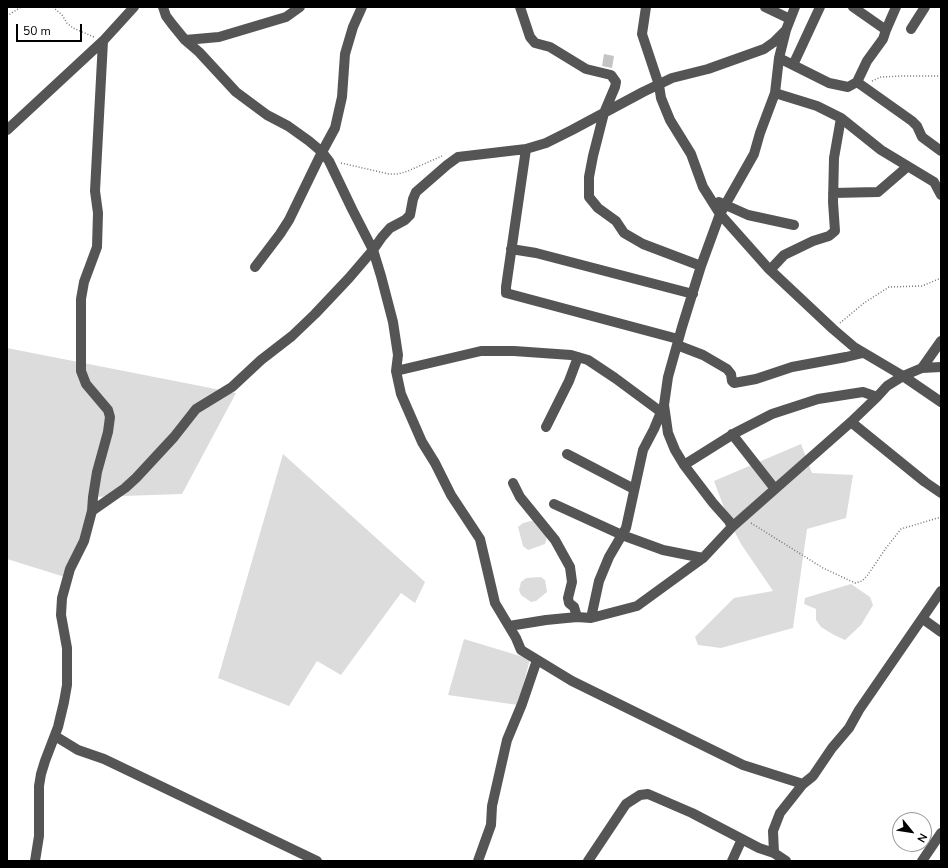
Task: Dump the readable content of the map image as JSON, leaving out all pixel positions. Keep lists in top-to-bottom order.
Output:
{
  "scale_bar": "50 m",
  "north": "bottom right"
}
